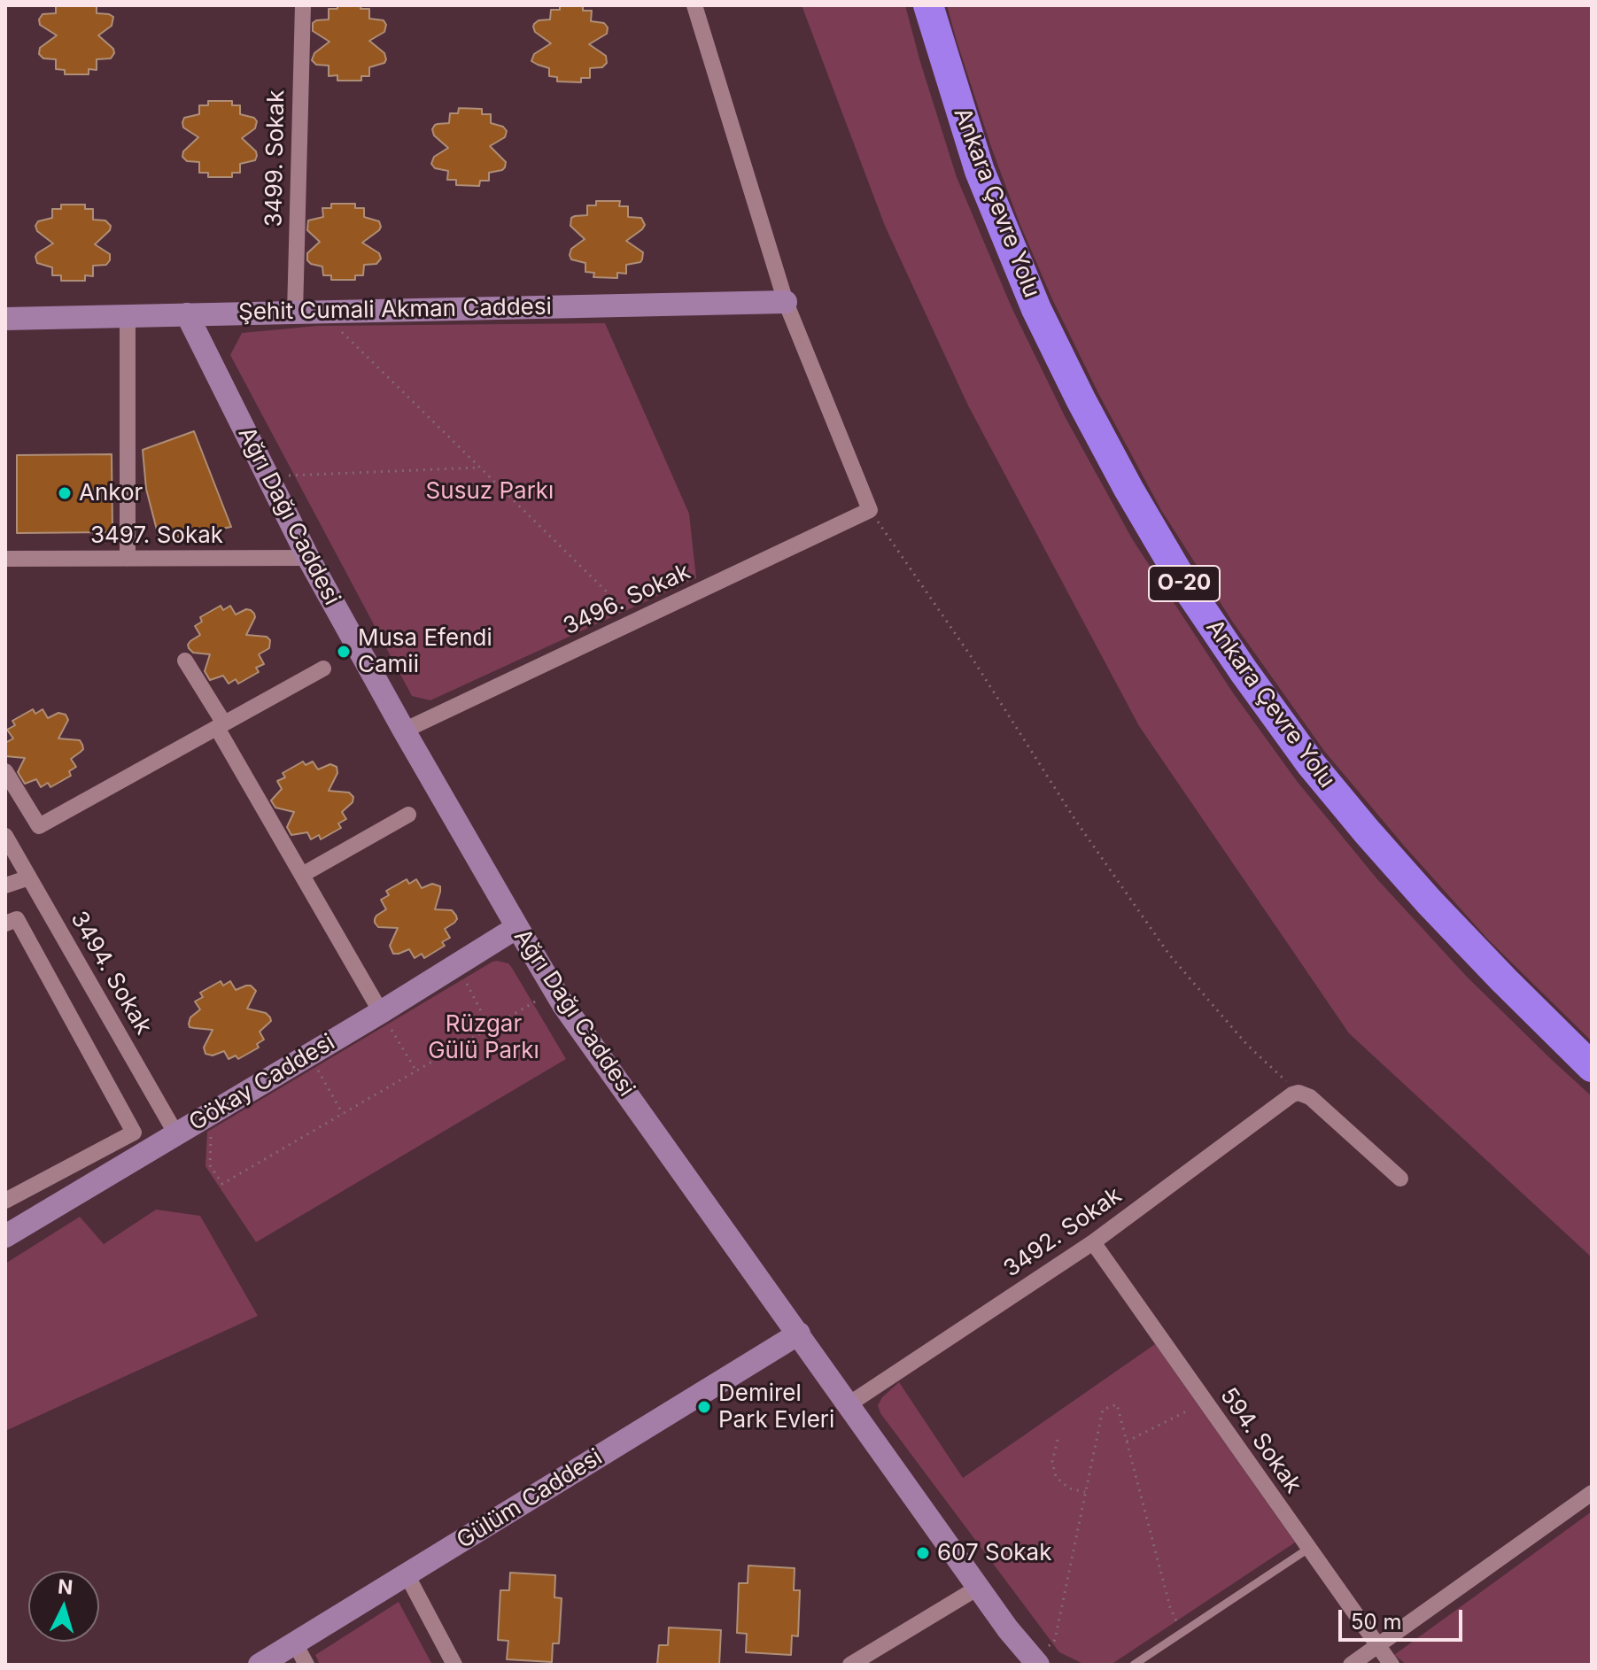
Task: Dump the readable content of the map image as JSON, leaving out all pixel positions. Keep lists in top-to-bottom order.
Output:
{
  "streets": {
    "highway": ["Ankara Çevre Yolu", "O-20"],
    "main road": [
      "Şehit Cumali Akman Caddesi",
      "Ağrı Dağı Caddesi",
      "Gökay Caddesi",
      "Gülüm Caddesi"
    ],
    "street": [
      "3499. Sokak",
      "3497. Sokak",
      "3496. Sokak",
      "3494. Sokak",
      "3492. Sokak",
      "594. Sokak"
    ]
  },
  "crossings": [
    ["3499. Sokak", "Şehit Cumali Akman Caddesi"],
    ["Şehit Cumali Akman Caddesi", "Ağrı Dağı Caddesi"],
    ["Ağrı Dağı Caddesi", "3497. Sokak"],
    ["Ağrı Dağı Caddesi", "3496. Sokak"],
    ["Ağrı Dağı Caddesi", "Gökay Caddesi"],
    ["Ağrı Dağı Caddesi", "3492. Sokak"],
    ["Ağrı Dağı Caddesi", "Gülüm Caddesi"],
    ["3494. Sokak", "Gökay Caddesi"],
    ["3492. Sokak", "594. Sokak"]
  ],
  "parks": ["Susuz Parkı", "Rüzgar Gülü Parkı"],
  "places": [
    "Ankor",
    "Musa Efendi Camii",
    "Demirel Park Evleri",
    "607 Sokak"
  ],
  "scale_bar": "50 m",
  "north": "top"
}
